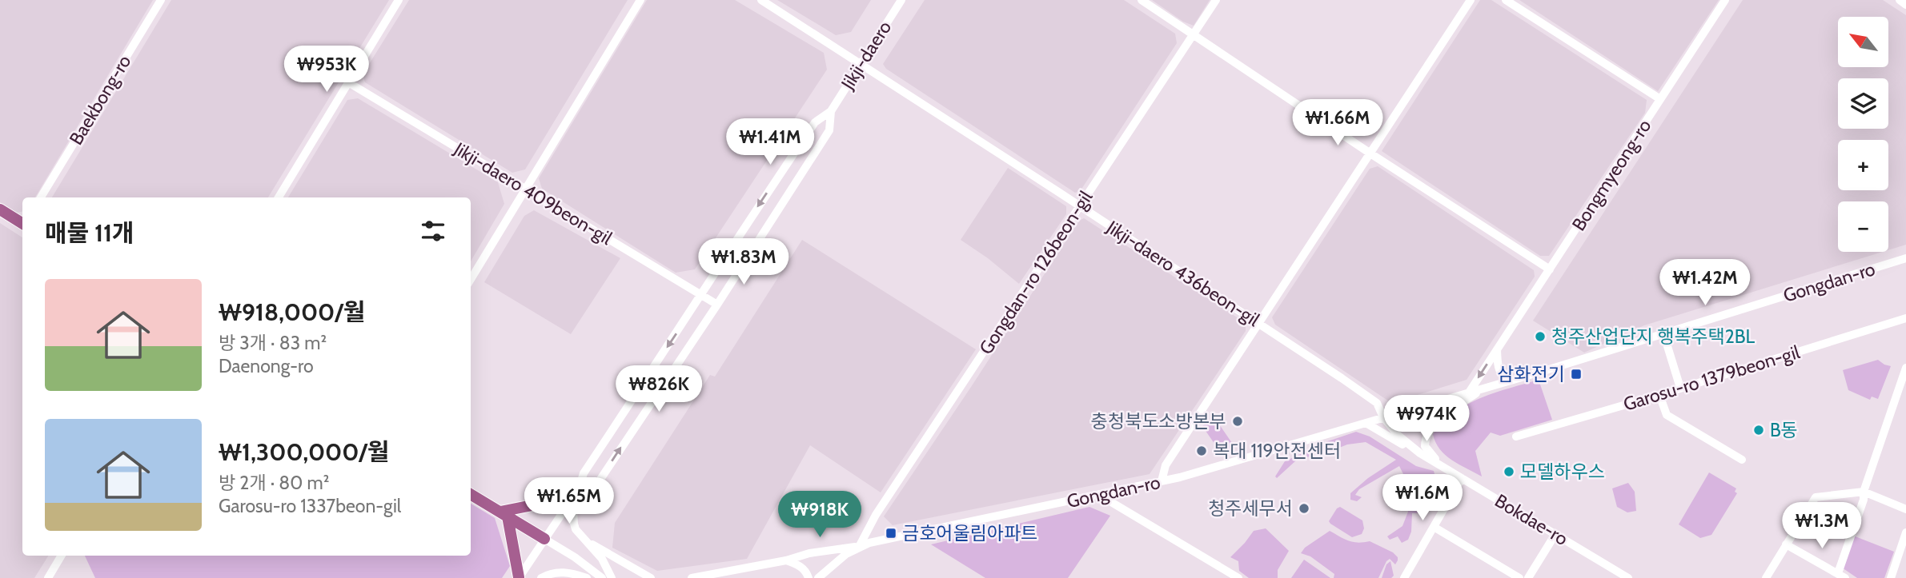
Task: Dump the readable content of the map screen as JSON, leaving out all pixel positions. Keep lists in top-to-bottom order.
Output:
{
  "streets": {
    "street": [
      "Jikji-daero",
      "Baekbong-ro",
      "Bongmyeong-ro",
      "Jikji-daero 409beon-gil",
      "Gongdan-ro 126beon-gil",
      "Jikji-daero 436beon-gil",
      "Gongdan-ro",
      "Garosu-ro 1379beon-gil",
      "Bokdae-ro"
    ]
  },
  "crossings": [
    ["Jikji-daero", "Jikji-daero 409beon-gil"],
    ["Jikji-daero", "Jikji-daero 436beon-gil"],
    ["Bongmyeong-ro", "Gongdan-ro"],
    ["Gongdan-ro 126beon-gil", "Jikji-daero 436beon-gil"],
    ["Gongdan-ro 126beon-gil", "Gongdan-ro"],
    ["Jikji-daero 436beon-gil", "Gongdan-ro"],
    ["Jikji-daero 436beon-gil", "Bokdae-ro"],
    ["Gongdan-ro", "Bokdae-ro"]
  ],
  "places": {
    "other": [
      "청주산업단지 행복주택2BL",
      "충청북도소방본부",
      "B동",
      "복대 119안전센터",
      "모델하우스",
      "청주세무서"
    ],
    "transit": ["삼화전기", "금호어울림아파트"]
  },
  "north": "top left",
  "page": {
    "map_buttons": ["+", "−"],
    "price": [
      "₩953K",
      "₩1.66M",
      "₩1.41M",
      "₩1.83M",
      "₩1.42M",
      "₩826K",
      "₩974K",
      "₩1.6M",
      "₩1.65M",
      "₩918K",
      "₩1.3M"
    ],
    "heading": "매물 11개",
    "list": [
      {
        "name": "₩918,000/월",
        "note": "방 3개 · 83 m² · Daenong-ro"
      },
      {
        "name": "₩1,300,000/월",
        "note": "방 2개 · 80 m² · Garosu-ro 1337beon-gil"
      }
    ]
  }
}
